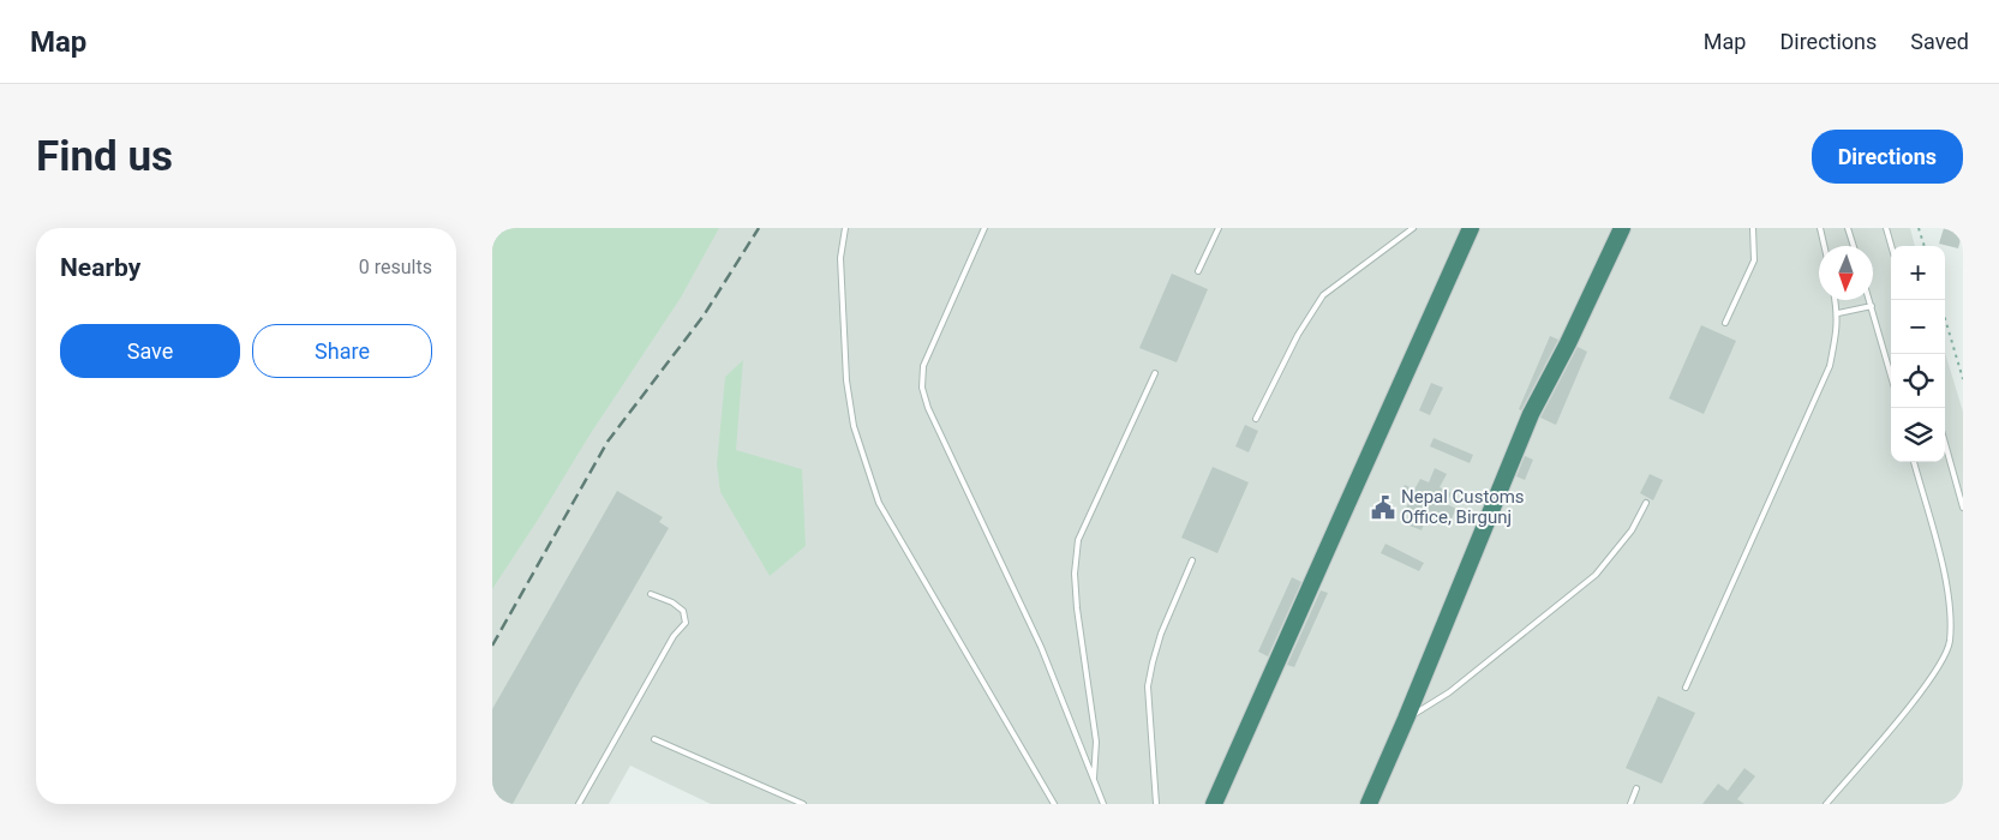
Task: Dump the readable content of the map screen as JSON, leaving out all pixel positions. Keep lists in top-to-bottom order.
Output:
{
  "places": {
    "public building": ["Nepal Customs Office, Birgunj"]
  },
  "north": "bottom",
  "page": {
    "header": "Map",
    "nav": ["Map", "Directions", "Saved"],
    "buttons": [
      "Directions",
      ["Save", "Share"]
    ],
    "title": "Find us",
    "heading": ["Nearby", "0 results"],
    "map_buttons": ["+", "−"]
  }
}
